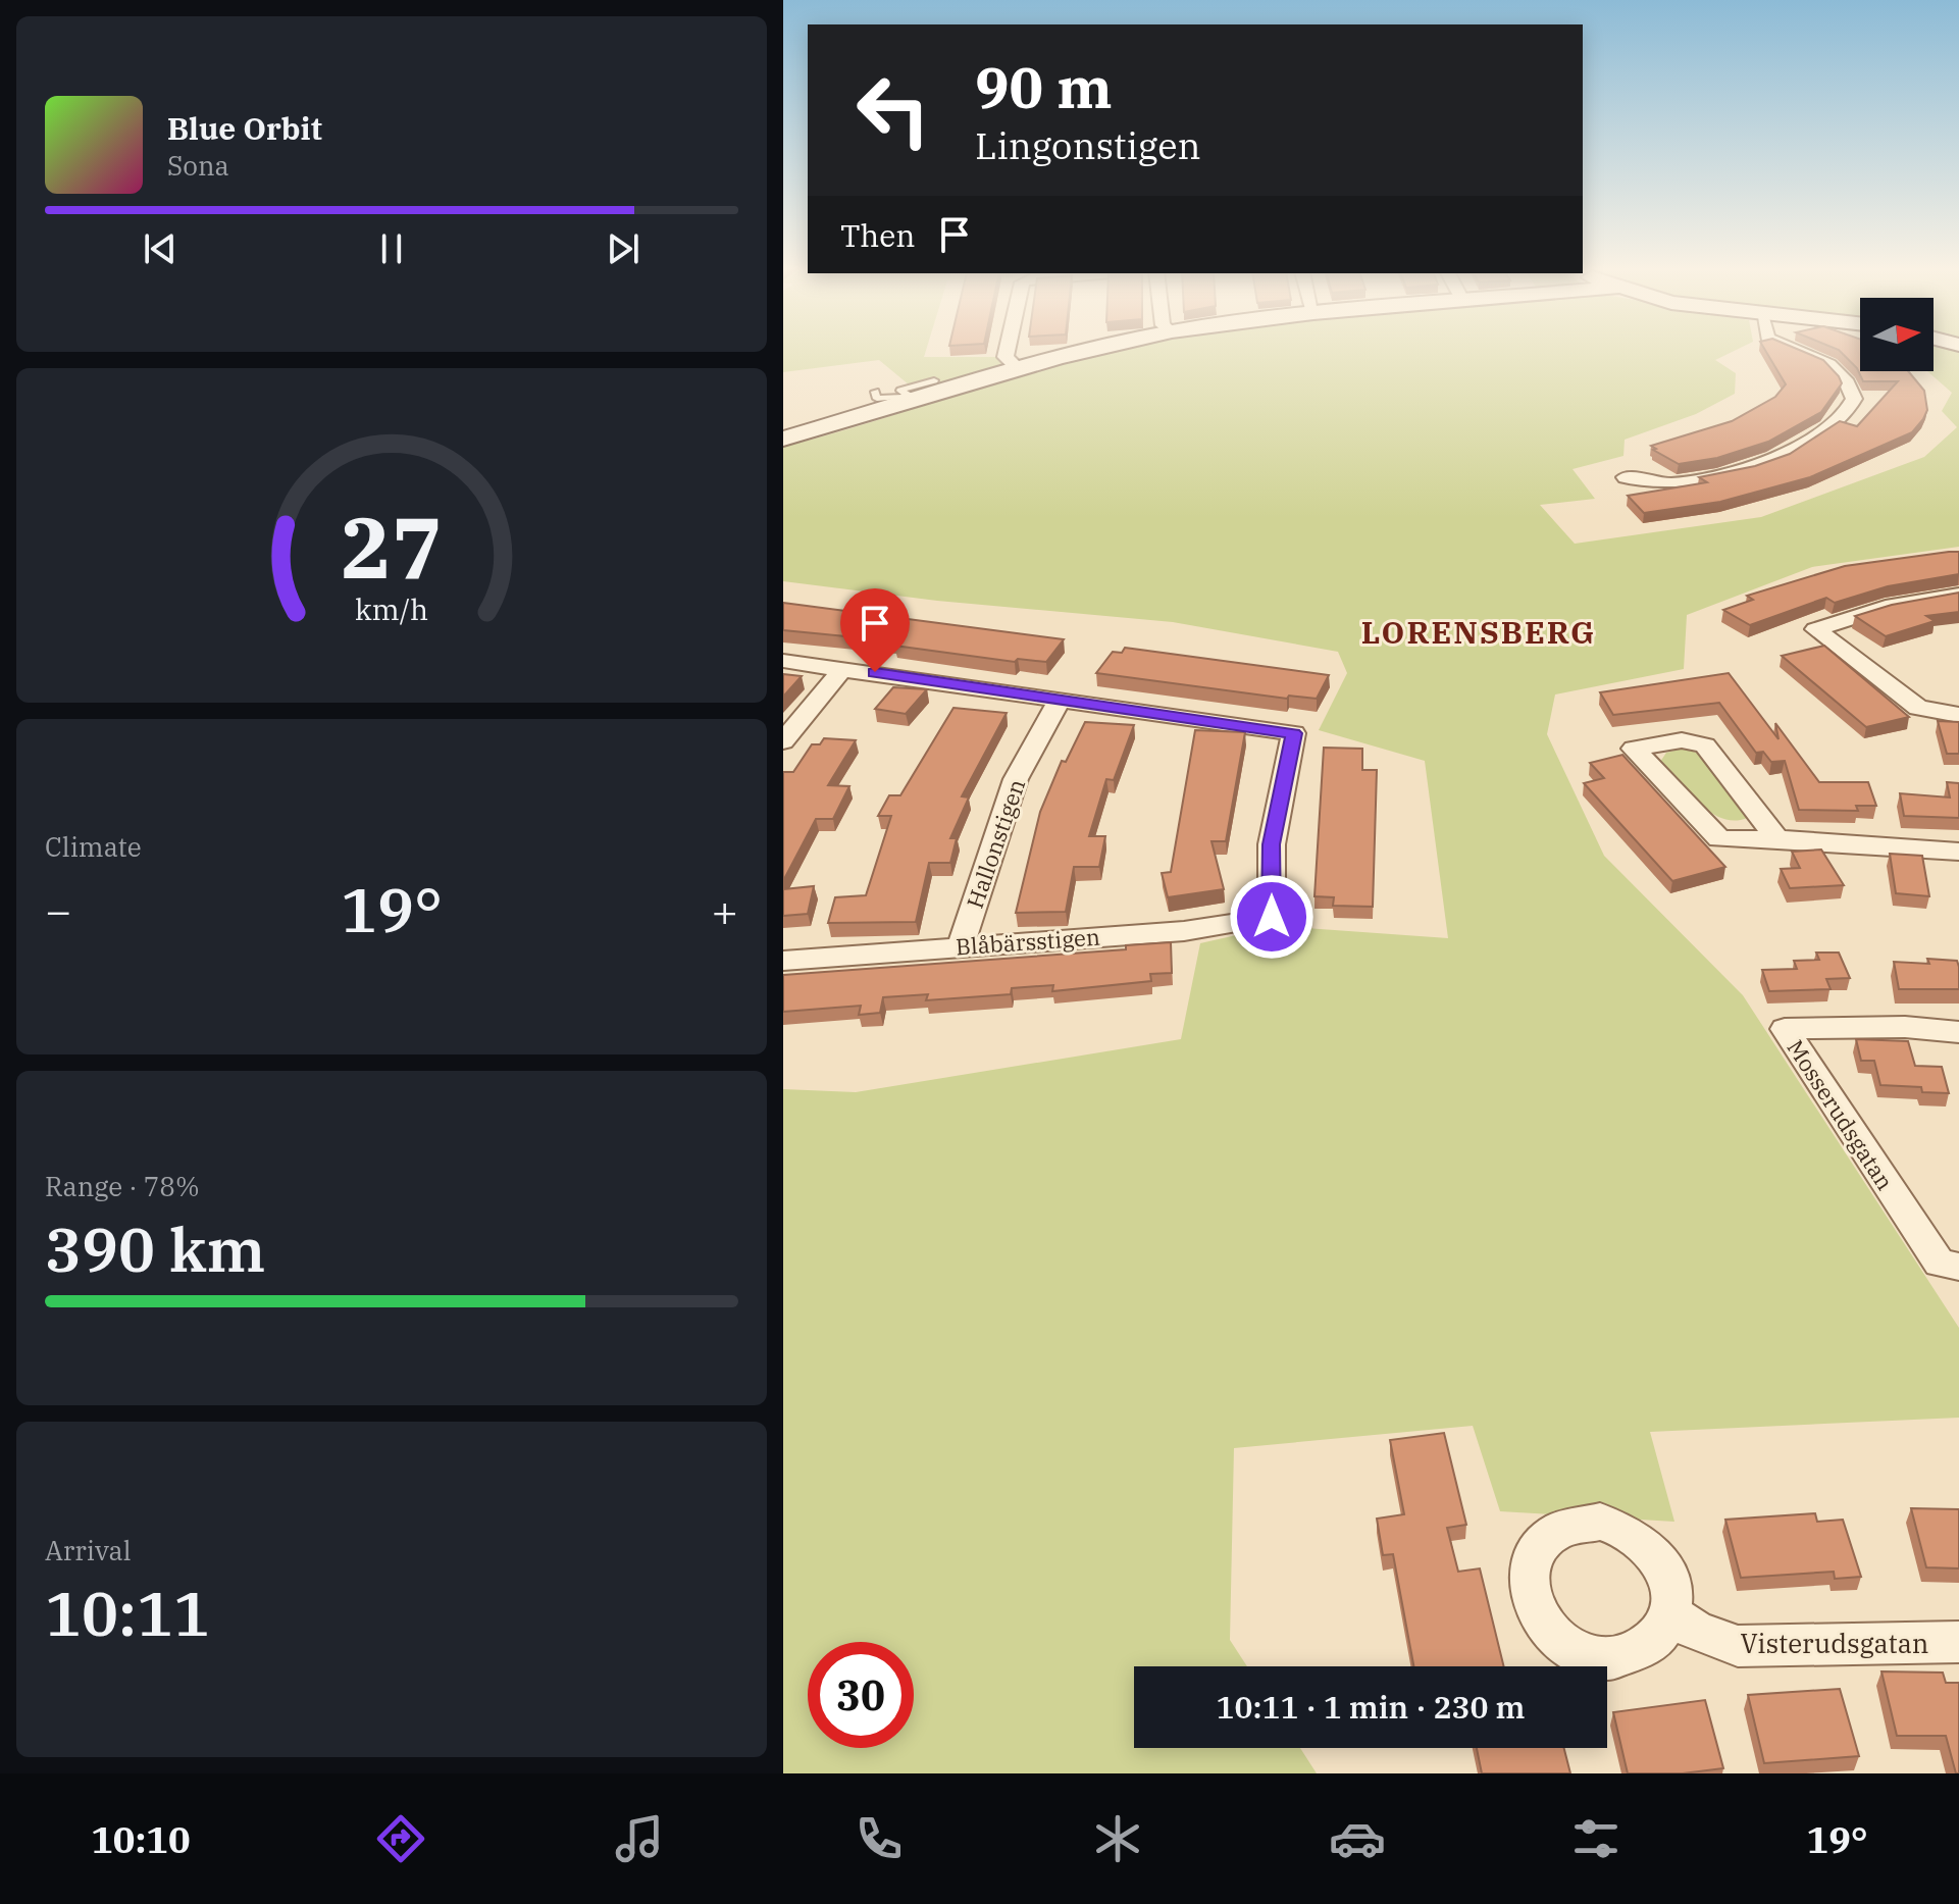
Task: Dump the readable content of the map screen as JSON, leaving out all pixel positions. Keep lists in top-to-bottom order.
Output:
{
  "streets": {
    "street": [
      "Hallonstigen",
      "Blåbärsstigen",
      "Mosserudsgatan",
      "Visterudsgatan"
    ]
  },
  "crossings": [
    ["Hallonstigen", "Blåbärsstigen"]
  ],
  "districts": ["LORENSBERG"],
  "north": "right",
  "page": {
    "turn": ["90 m", "Lingonstigen"],
    "song": ["Blue Orbit", "Sona"],
    "then": "Then",
    "tile": [
      "Climate",
      ["Range · 78%", "390 km"],
      ["Arrival", "10:11"]
    ],
    "heat": ["−", "19°", "+"],
    "limit": "30",
    "trip": "10:11 · 1 min · 230 m",
    "tabs": ["10:10", "19°"],
    "gauge": ["27", "km/h"]
  }
}
